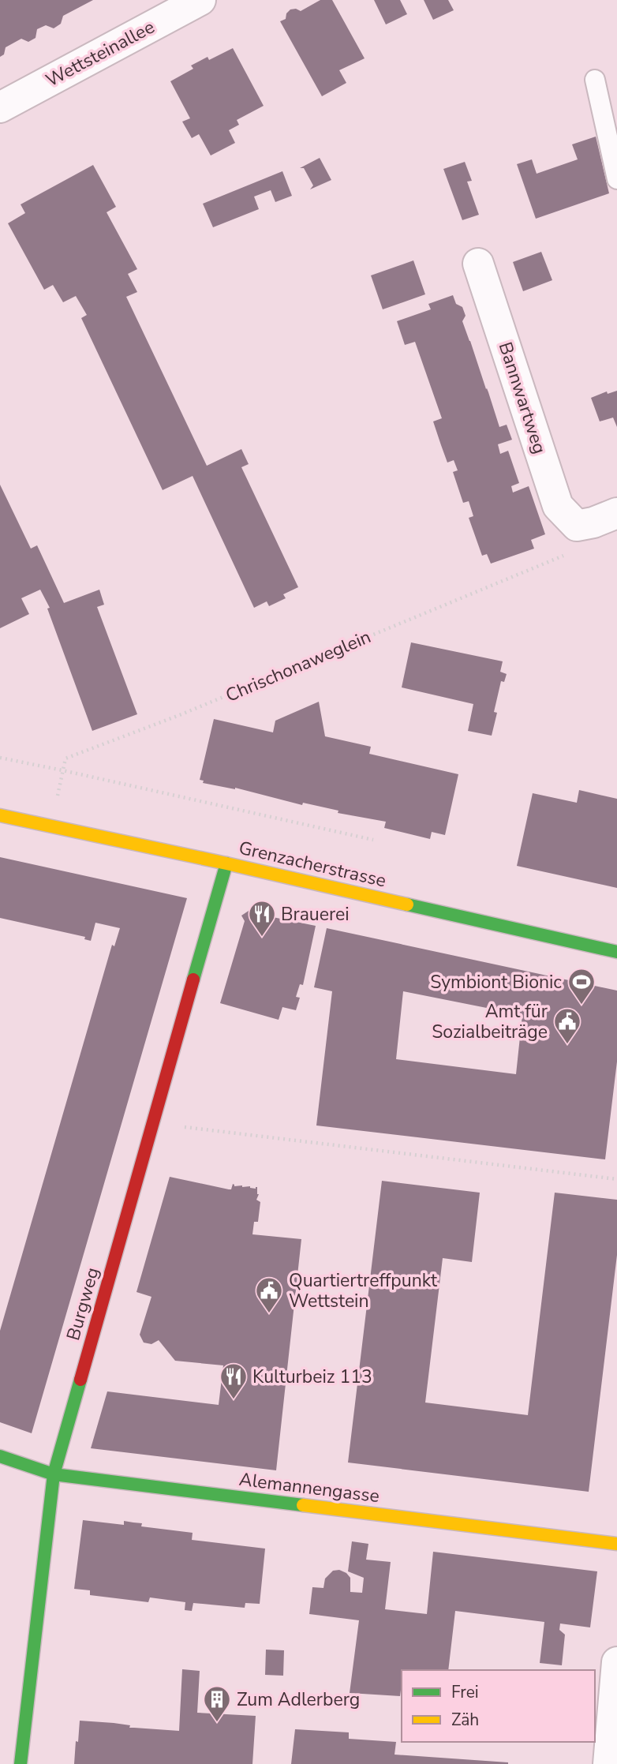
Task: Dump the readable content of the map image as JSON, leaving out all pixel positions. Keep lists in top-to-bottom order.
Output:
{
  "streets": {
    "street": [
      "Wettsteinallee",
      "Bannwartweg",
      "Grenzacherstrasse",
      "Burgweg",
      "Alemannengasse"
    ],
    "path": ["Chrischonaweglein"]
  },
  "crossings": [
    ["Bannwartweg", "Chrischonaweglein"],
    ["Grenzacherstrasse", "Burgweg"],
    ["Burgweg", "Alemannengasse"]
  ],
  "places": {
    "restaurant": ["Brauerei", "Kulturbeiz 113"],
    "sports": ["Symbiont Bionic"],
    "public building": ["Amt für Sozialbeiträge", "Quartiertreffpunkt Wettstein"],
    "building": ["Zum Adlerberg"]
  },
  "legend": ["Frei", "Zäh"]
}
